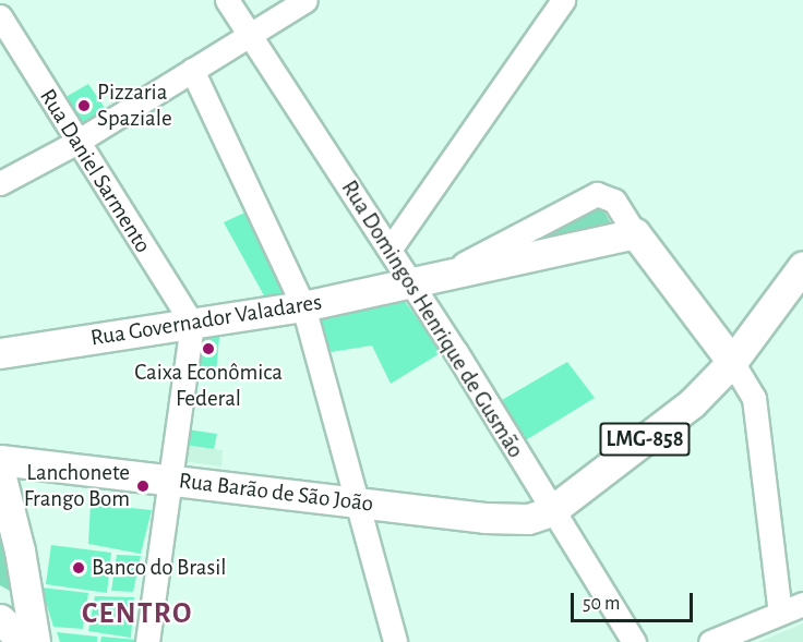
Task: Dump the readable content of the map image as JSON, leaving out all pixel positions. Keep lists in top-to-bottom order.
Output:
{
  "streets": {
    "main road": ["Rua Governador Valadares", "LMG-858", "Rua Barão de São João"],
    "street": ["Rua Daniel Sarmento", "Rua Domingos Henrique de Gusmão"]
  },
  "crossings": [
    ["Rua Daniel Sarmento", "Rua Governador Valadares"],
    ["Rua Domingos Henrique de Gusmão", "Rua Governador Valadares"],
    ["Rua Domingos Henrique de Gusmão", "LMG-858"],
    ["Rua Domingos Henrique de Gusmão", "Rua Barão de São João"],
    ["LMG-858", "Rua Barão de São João"]
  ],
  "districts": ["CENTRO"],
  "places": [
    "Pizzaria Spaziale",
    "Caixa Econômica Federal",
    "Lanchonete Frango Bom",
    "Banco do Brasil"
  ],
  "scale_bar": "50 m"
}
